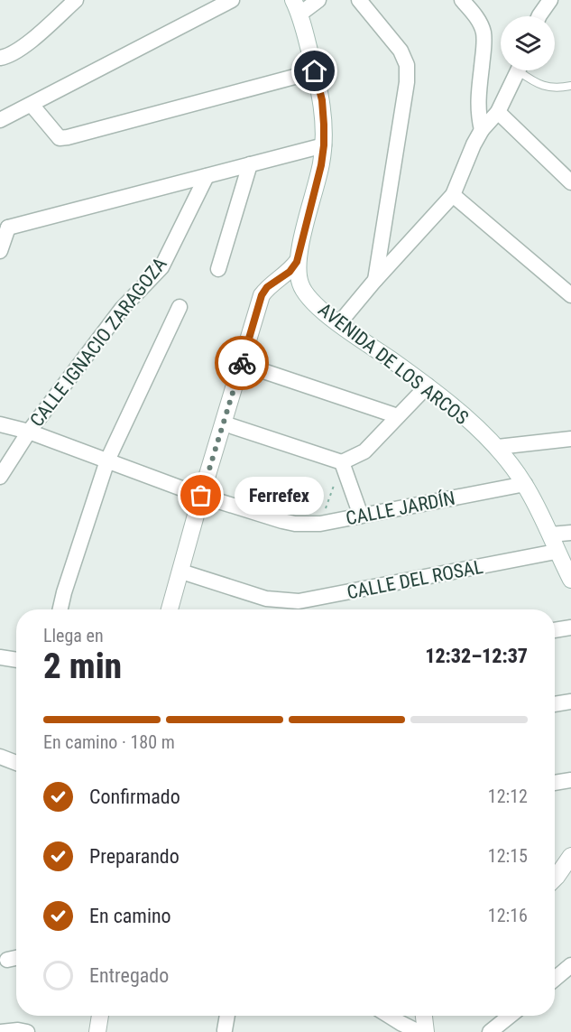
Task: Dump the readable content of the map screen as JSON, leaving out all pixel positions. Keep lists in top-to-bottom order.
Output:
{
  "streets": {
    "main road": ["AVENIDA DE LOS ARCOS"],
    "street": ["CALLE IGNACIO ZARAGOZA", "CALLE JARDÍN", "CALLE DEL ROSAL"]
  },
  "crossings": [
    ["CALLE IGNACIO ZARAGOZA", "CALLE JARDÍN"],
    ["AVENIDA DE LOS ARCOS", "CALLE JARDÍN"],
    ["AVENIDA DE LOS ARCOS", "CALLE DEL ROSAL"]
  ],
  "places": ["Ferrefex"],
  "page": {
    "bubble": "Ferrefex",
    "heading": ["2 min", "Llega en", "12:32–12:37"],
    "bar": "En camino · 180 m",
    "list": [
      ["Confirmado", "12:12"],
      ["Preparando", "12:15"],
      ["En camino", "12:16"],
      "Entregado"
    ]
  }
}
